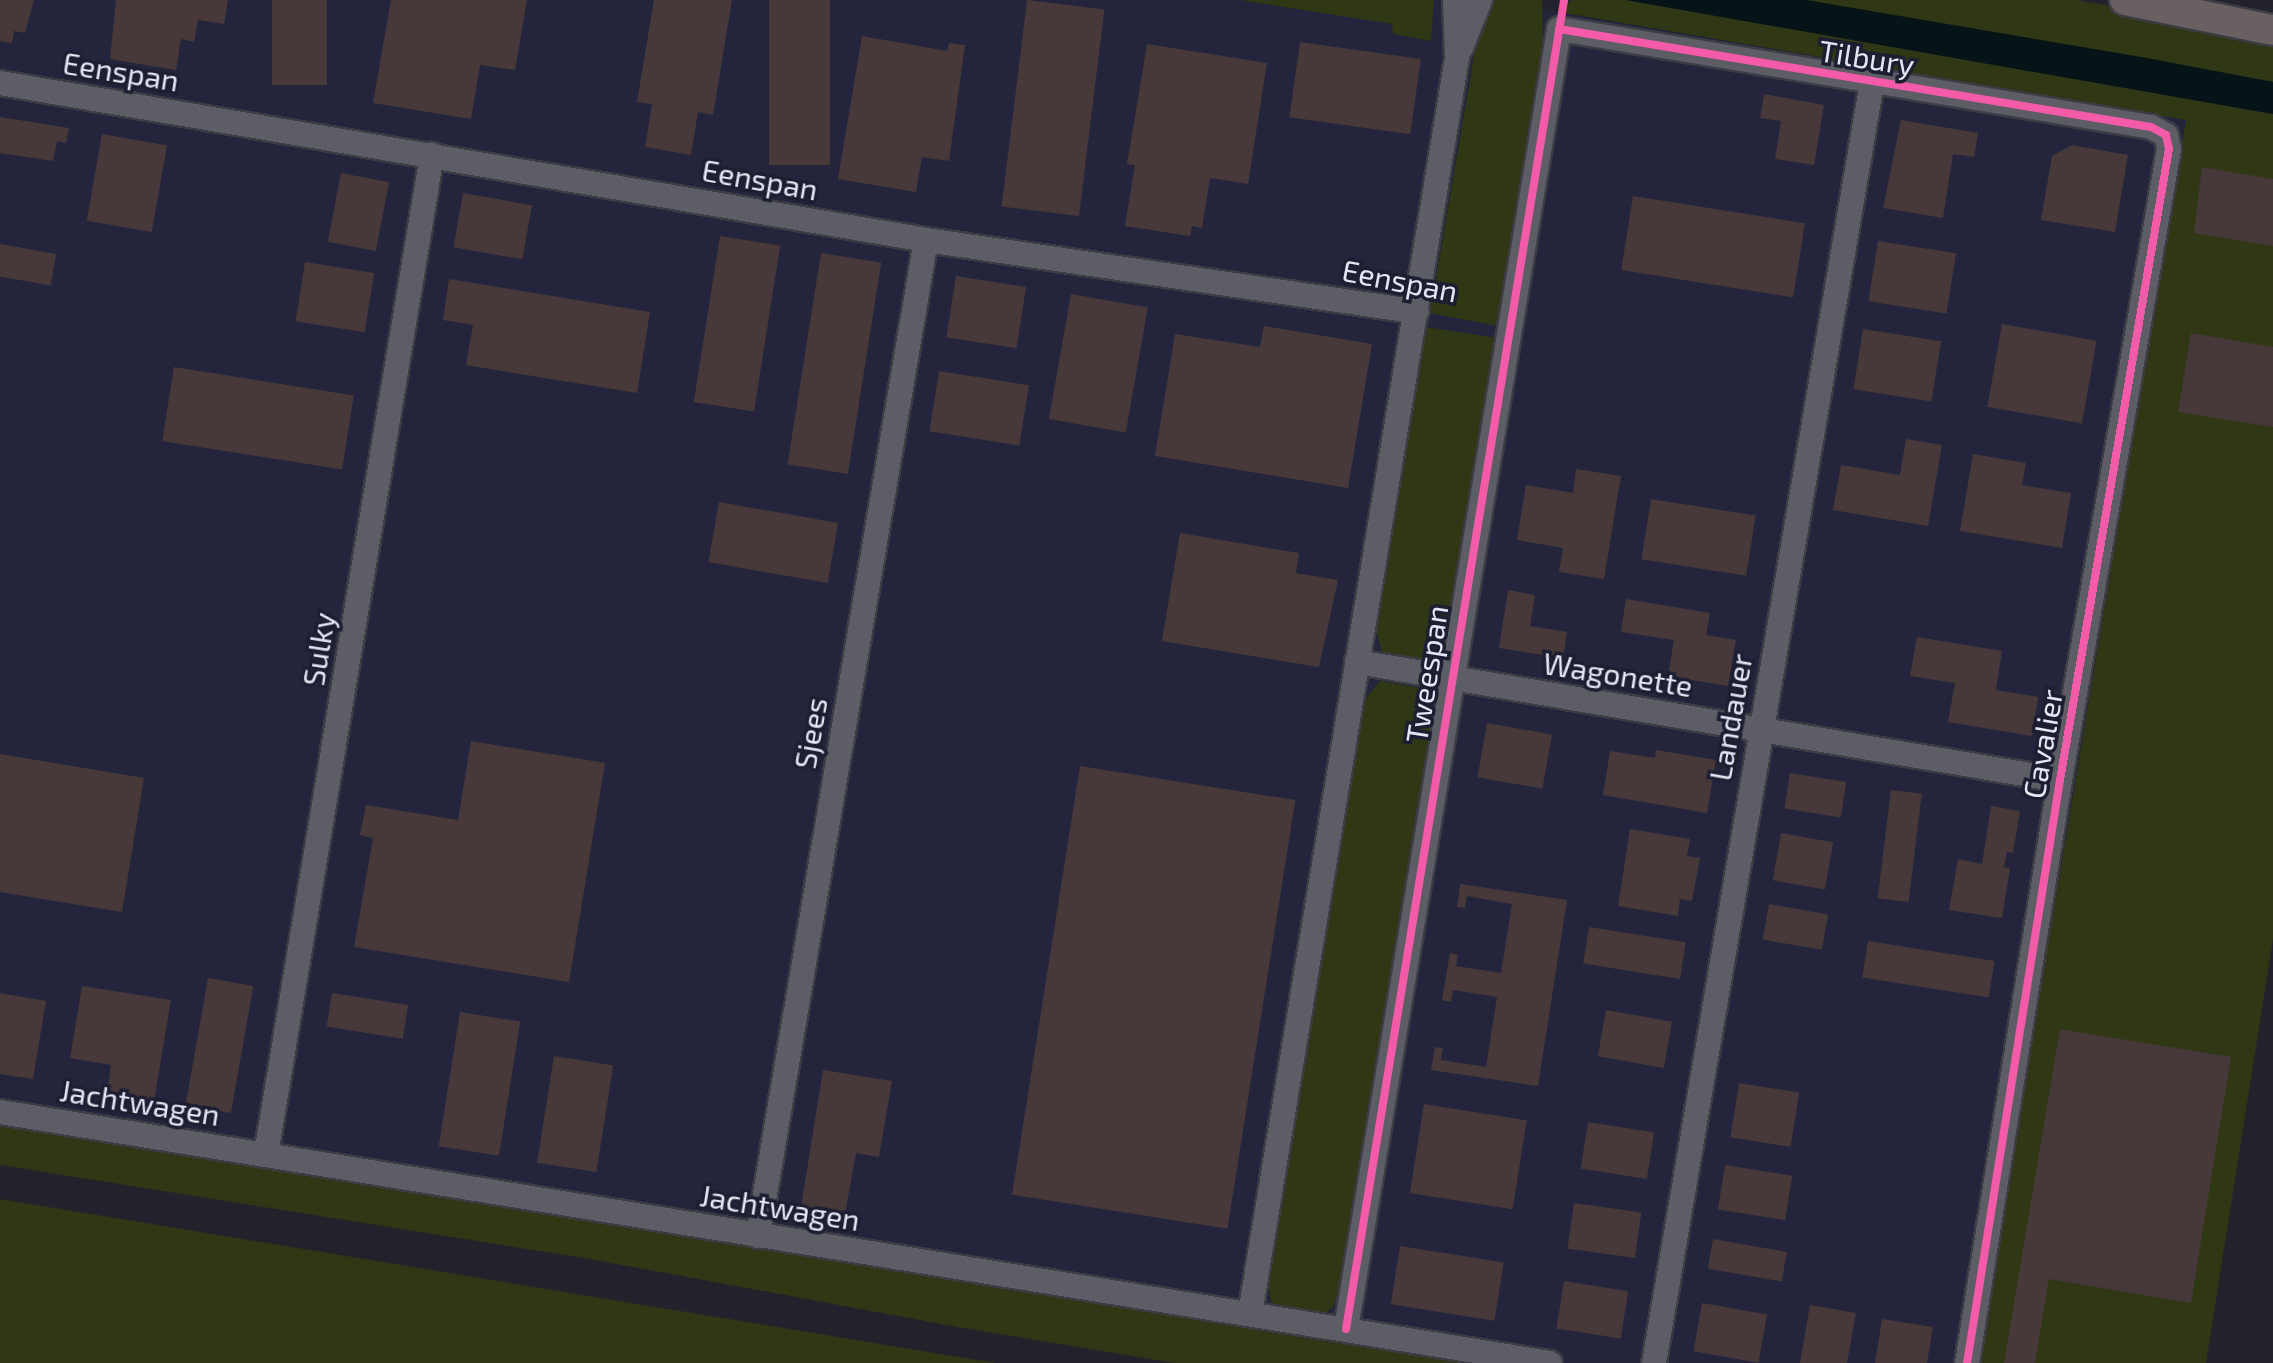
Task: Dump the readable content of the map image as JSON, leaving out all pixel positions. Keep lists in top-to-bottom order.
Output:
{
  "streets": {
    "street": [
      "Tilbury",
      "Eenspan",
      "Sulky",
      "Tweespan",
      "Wagonette",
      "Landauer",
      "Sjees",
      "Cavalier",
      "Jachtwagen"
    ]
  },
  "crossings": [
    ["Tilbury", "Tweespan"],
    ["Tilbury", "Landauer"],
    ["Tilbury", "Cavalier"],
    ["Eenspan", "Sulky"],
    ["Eenspan", "Sjees"],
    ["Sulky", "Jachtwagen"],
    ["Tweespan", "Wagonette"],
    ["Tweespan", "Jachtwagen"],
    ["Wagonette", "Landauer"],
    ["Wagonette", "Cavalier"],
    ["Sjees", "Jachtwagen"]
  ]
}
